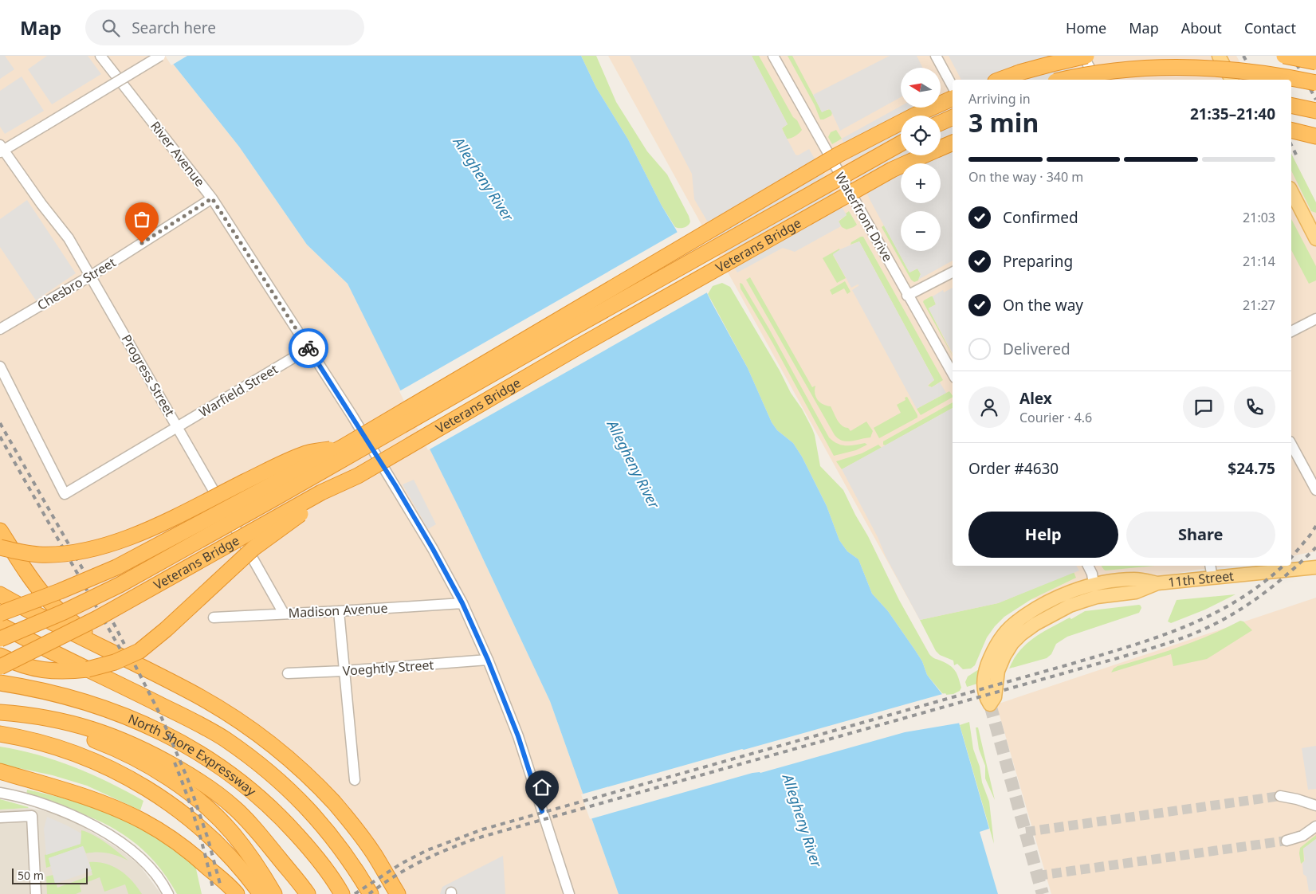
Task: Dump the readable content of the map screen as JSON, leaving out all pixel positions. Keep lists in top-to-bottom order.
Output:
{
  "streets": {
    "highway": ["Veterans Bridge", "North Shore Expressway"],
    "main road": ["11th Street"],
    "street": [
      "River Avenue",
      "Waterfront Drive",
      "Chesbro Street",
      "Progress Street",
      "Warfield Street",
      "Madison Avenue",
      "Voeghtly Street"
    ]
  },
  "crossings": [
    ["River Avenue", "Chesbro Street"],
    ["River Avenue", "Warfield Street"],
    ["River Avenue", "Madison Avenue"],
    ["River Avenue", "Voeghtly Street"],
    ["Chesbro Street", "Progress Street"],
    ["Progress Street", "Warfield Street"],
    ["Progress Street", "Madison Avenue"]
  ],
  "water": ["Allegheny River"],
  "scale_bar": "50 m",
  "north": "left",
  "page": {
    "header": "Map",
    "search": "Search here",
    "nav": [
      "Home",
      "Map",
      "About",
      "Contact"
    ],
    "map_buttons": ["+", "−"],
    "heading": ["3 min", "Arriving in", "21:35–21:40"],
    "panel": [
      "Alex",
      "Courier · 4.6",
      "Order #4630",
      "$24.75"
    ],
    "bar": "On the way · 340 m",
    "list": [
      ["Confirmed", "21:03"],
      ["Preparing", "21:14"],
      ["On the way", "21:27"],
      "Delivered"
    ],
    "buttons": ["Help", "Share"],
    "scale": "50 m"
  }
}
